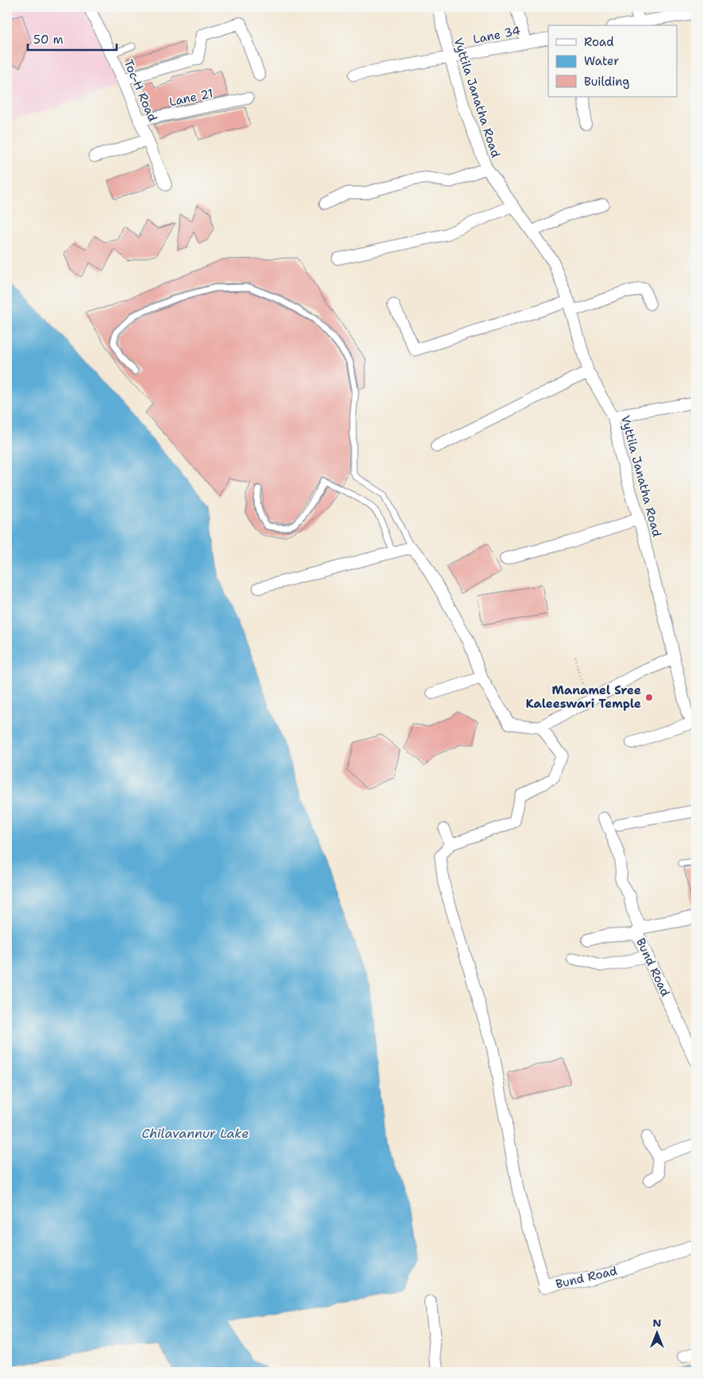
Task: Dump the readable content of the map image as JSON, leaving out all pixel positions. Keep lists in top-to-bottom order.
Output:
{
  "streets": {
    "street": [
      "Lane 34",
      "Toc-H Road",
      "Lane 21",
      "Vyttila Janatha Road",
      "Bund Road"
    ]
  },
  "crossings": [
    ["Lane 34", "Vyttila Janatha Road"],
    ["Toc-H Road", "Lane 21"]
  ],
  "water": ["Chilavannur Lake"],
  "places": ["Manamel Sree Kaleeswari Temple"],
  "legend": ["Road", "Water", "Building"],
  "scale_bar": "50 m",
  "north": "top"
}
